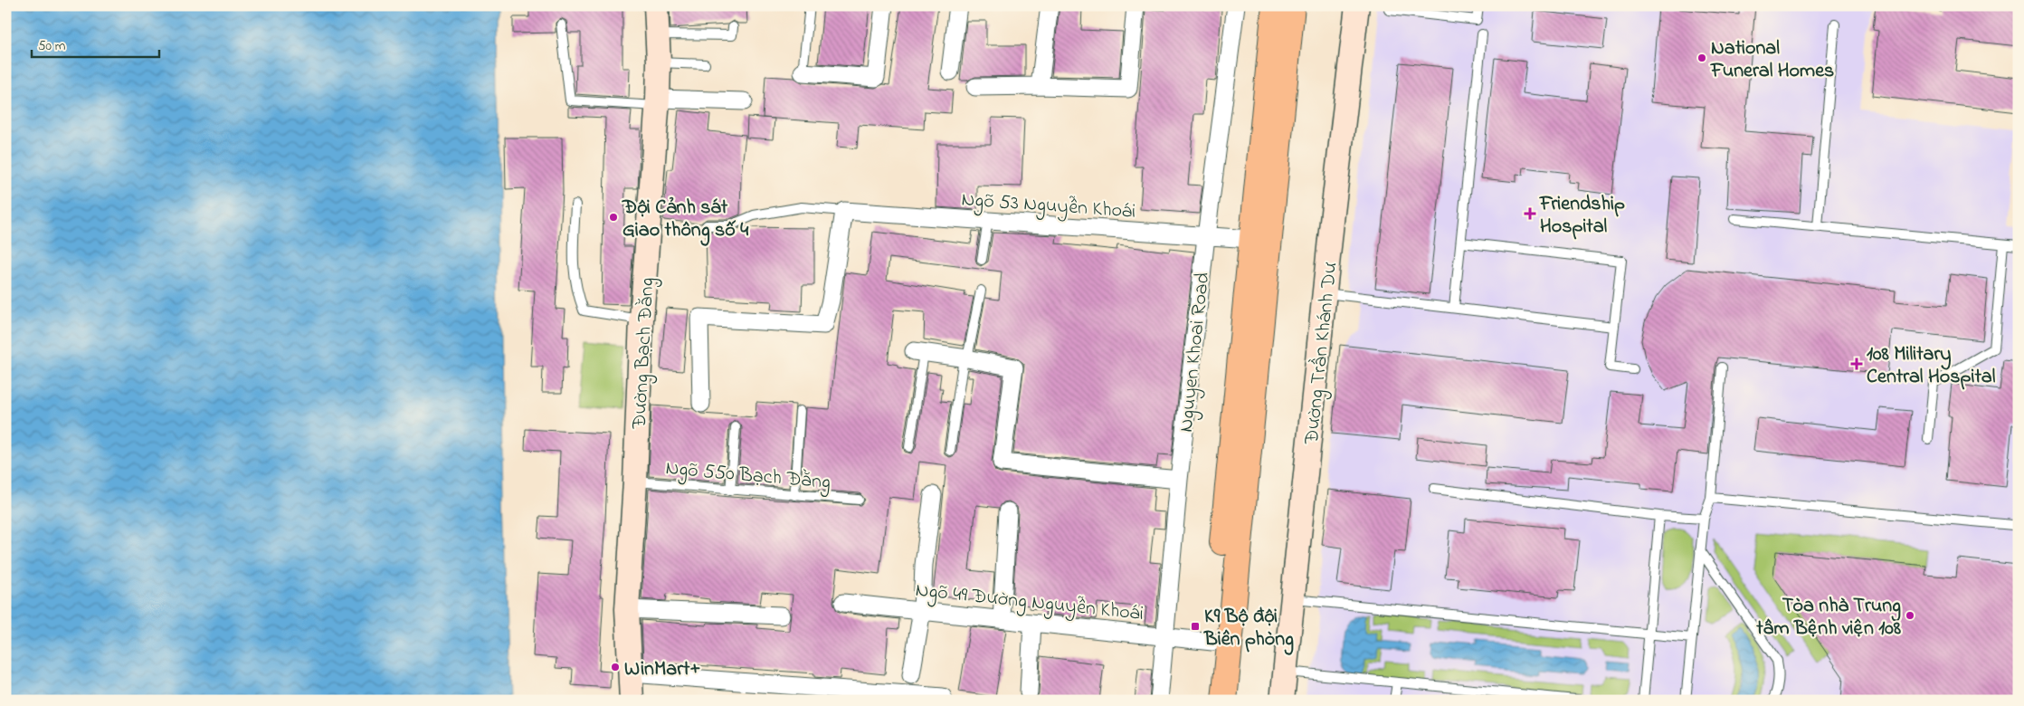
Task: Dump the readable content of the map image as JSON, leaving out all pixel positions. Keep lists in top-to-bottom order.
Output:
{
  "streets": {
    "street": [
      "Ngõ 53 Nguyễn Khoái",
      "Nguyen Khoai Road",
      "Đường Bạch Đằng",
      "Đường Trần Khánh Dư",
      "Ngõ 49 Đường Nguyễn Khoái"
    ],
    "lane": ["Ngõ 550 Bạch Đằng"]
  },
  "crossings": [
    ["Ngõ 53 Nguyễn Khoái", "Nguyen Khoai Road"],
    ["Nguyen Khoai Road", "Ngõ 49 Đường Nguyễn Khoái"],
    ["Đường Bạch Đằng", "Ngõ 550 Bạch Đằng"]
  ],
  "places": {
    "other": [
      "National Funeral Homes",
      "Đội Cảnh sát Giao thông số 4",
      "Tòa nhà Trung tâm Bệnh viện 108",
      "WinMart+"
    ],
    "health": ["Friendship Hospital", "108 Military Central Hospital"],
    "transit": ["K9 Bộ đội Biên phòng"]
  },
  "scale_bar": "50 m"
}
